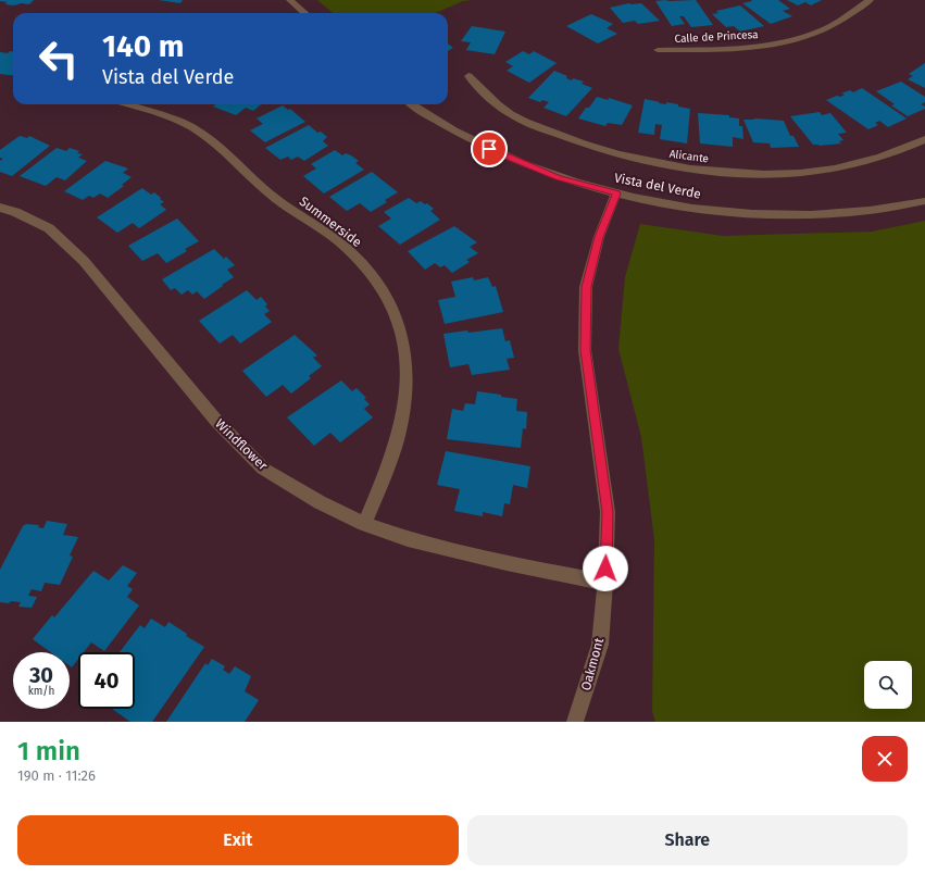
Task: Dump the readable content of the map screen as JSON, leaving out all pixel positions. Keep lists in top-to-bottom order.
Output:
{
  "streets": {
    "street": [
      "Calle de Princesa",
      "Alicante",
      "Vista del Verde",
      "Summerside",
      "Windflower",
      "Oakmont"
    ]
  },
  "crossings": [
    ["Vista del Verde", "Oakmont"],
    ["Summerside", "Windflower"],
    ["Windflower", "Oakmont"]
  ],
  "page": {
    "turn": ["140 m", "Vista del Verde"],
    "speed": "30 km/h",
    "limit": "40",
    "heading": ["1 min", "190 m · 11:26"],
    "buttons": ["Exit", "Share"]
  }
}
